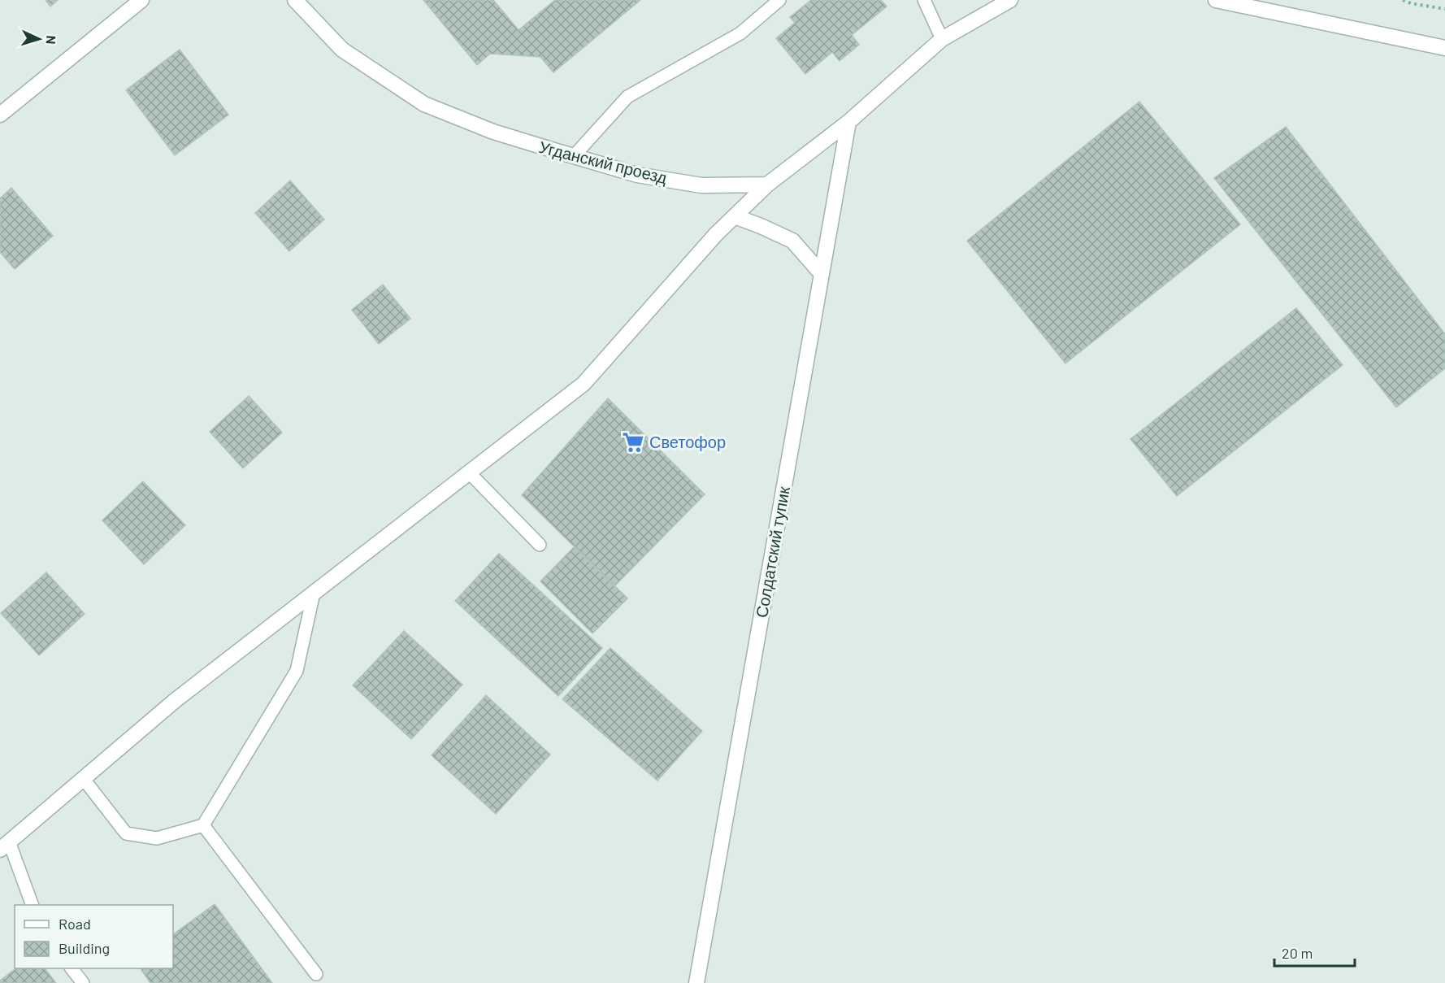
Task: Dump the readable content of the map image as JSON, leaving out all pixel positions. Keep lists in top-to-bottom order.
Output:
{
  "streets": {
    "street": ["Угданский проезд", "Солдатский тупик"]
  },
  "places": {
    "supermarket": ["Светофор"]
  },
  "legend": ["Road", "Building"],
  "scale_bar": "20 m",
  "north": "right"
}
